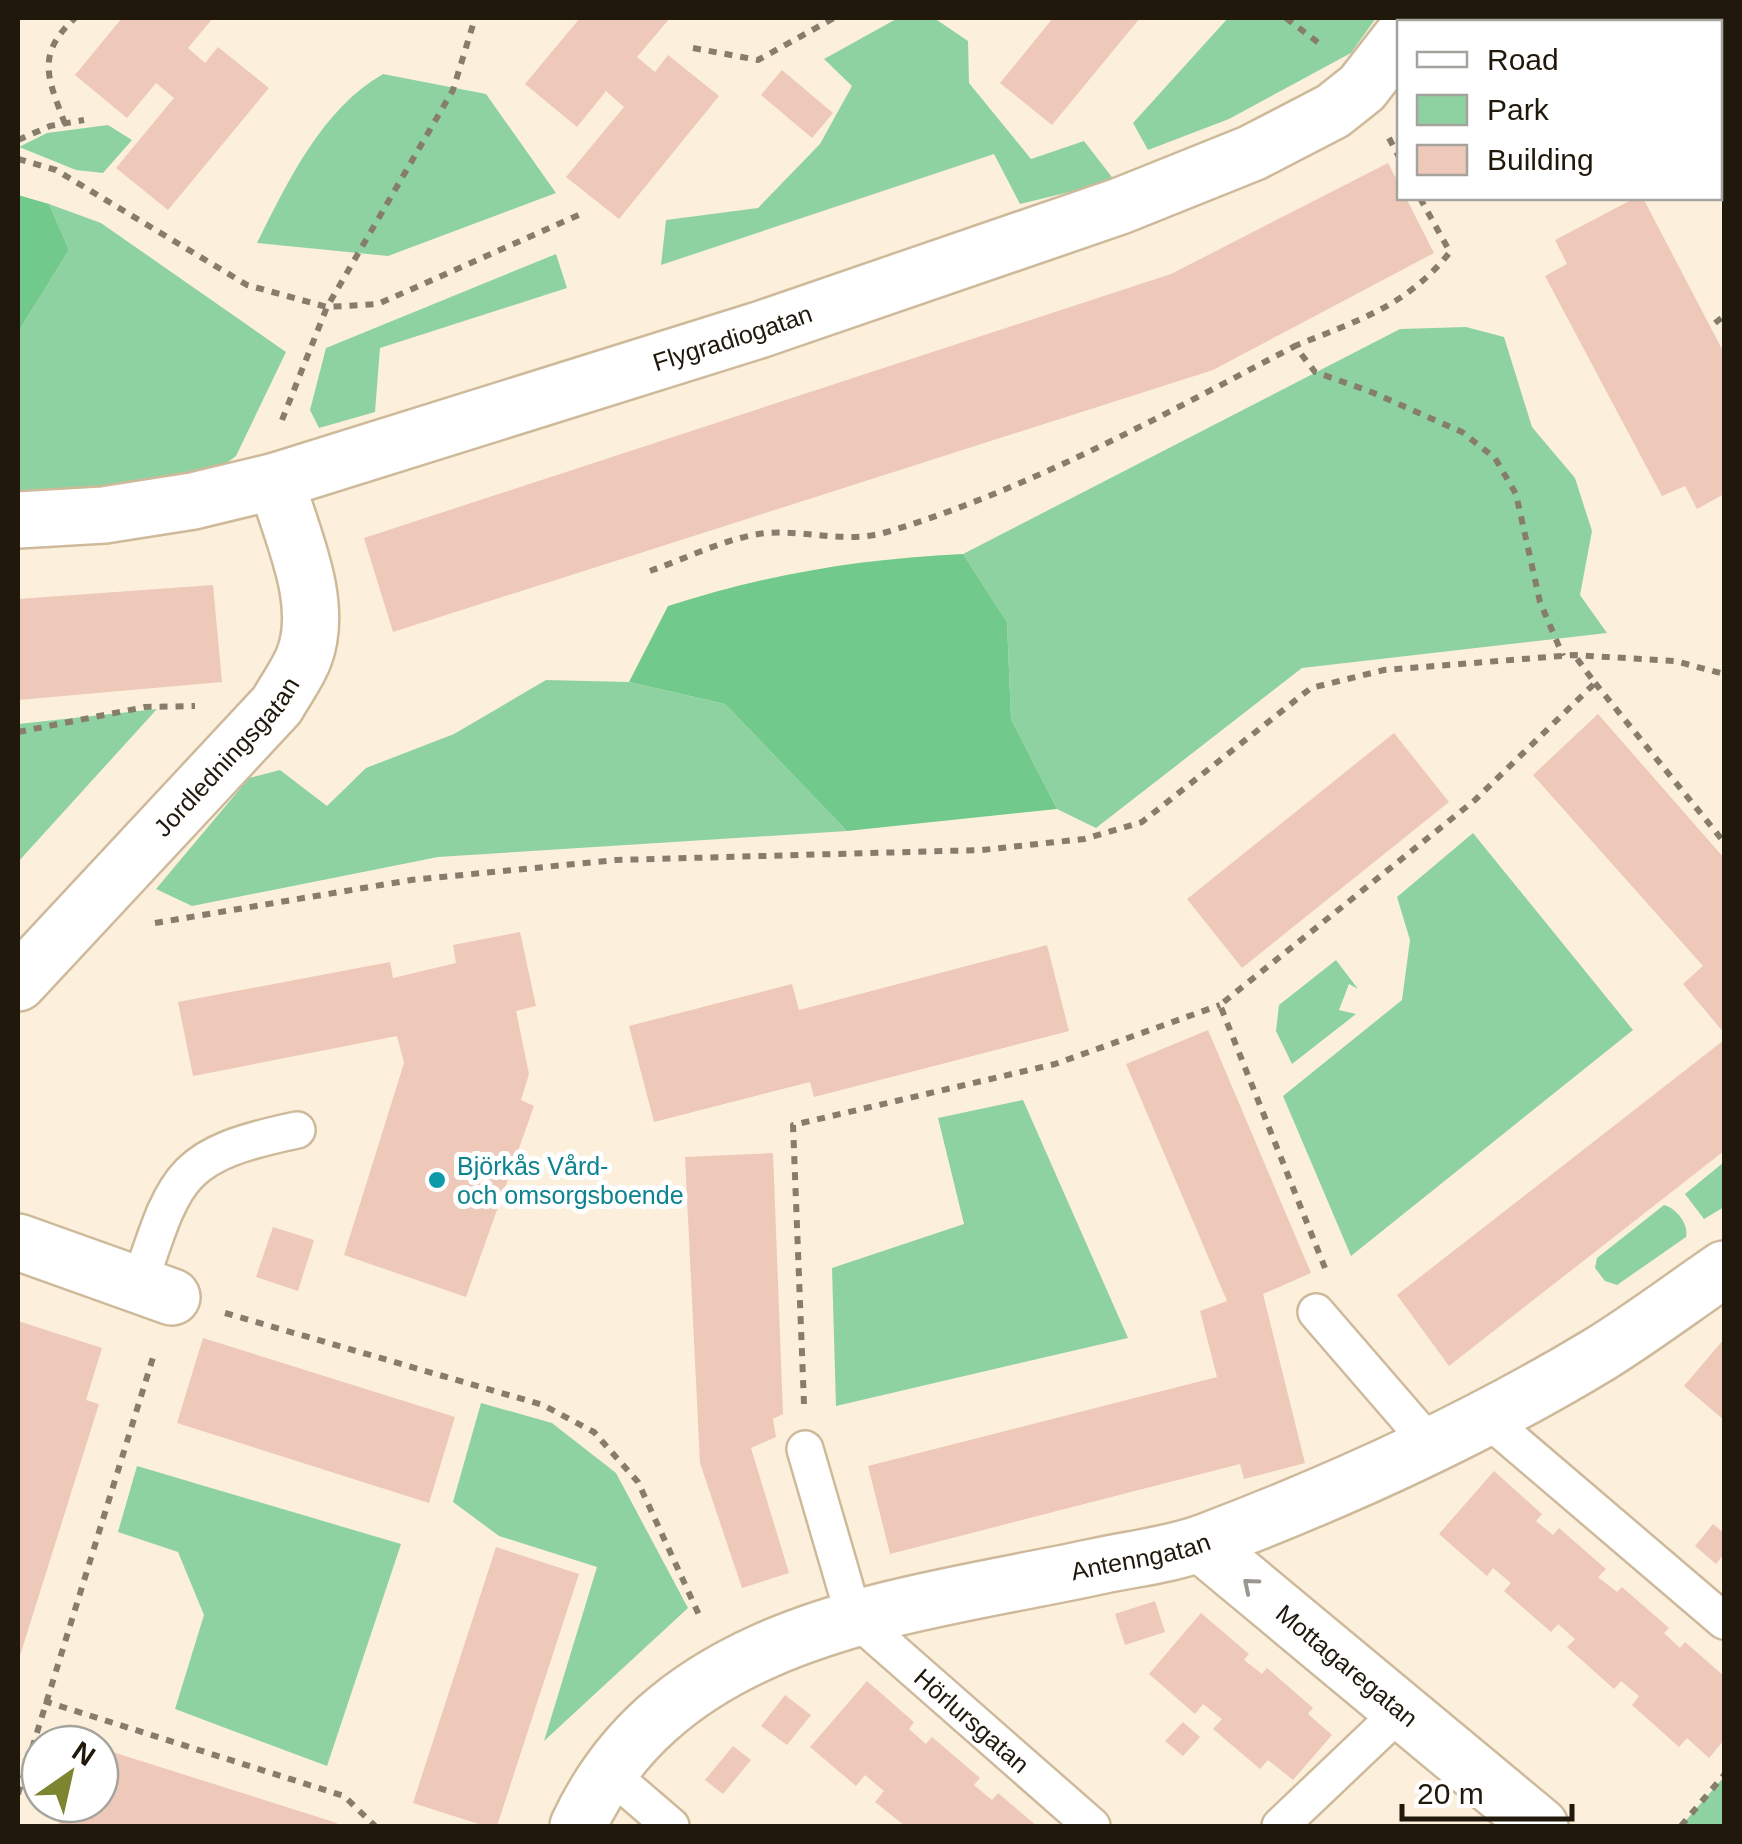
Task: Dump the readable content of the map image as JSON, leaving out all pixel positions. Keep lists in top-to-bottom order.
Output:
{
  "streets": {
    "street": [
      "Flygradiogatan",
      "Jordledningsgatan",
      "Antenngatan",
      "Mottagaregatan"
    ],
    "lane": ["Hörlursgatan"]
  },
  "crossings": [
    ["Flygradiogatan", "Jordledningsgatan"],
    ["Antenngatan", "Mottagaregatan"],
    ["Antenngatan", "Hörlursgatan"]
  ],
  "one_way": ["Mottagaregatan"],
  "places": ["Björkås Vård- och omsorgsboende"],
  "legend": ["Road", "Park", "Building"],
  "scale_bar": "20 m",
  "north": "top right"
}
